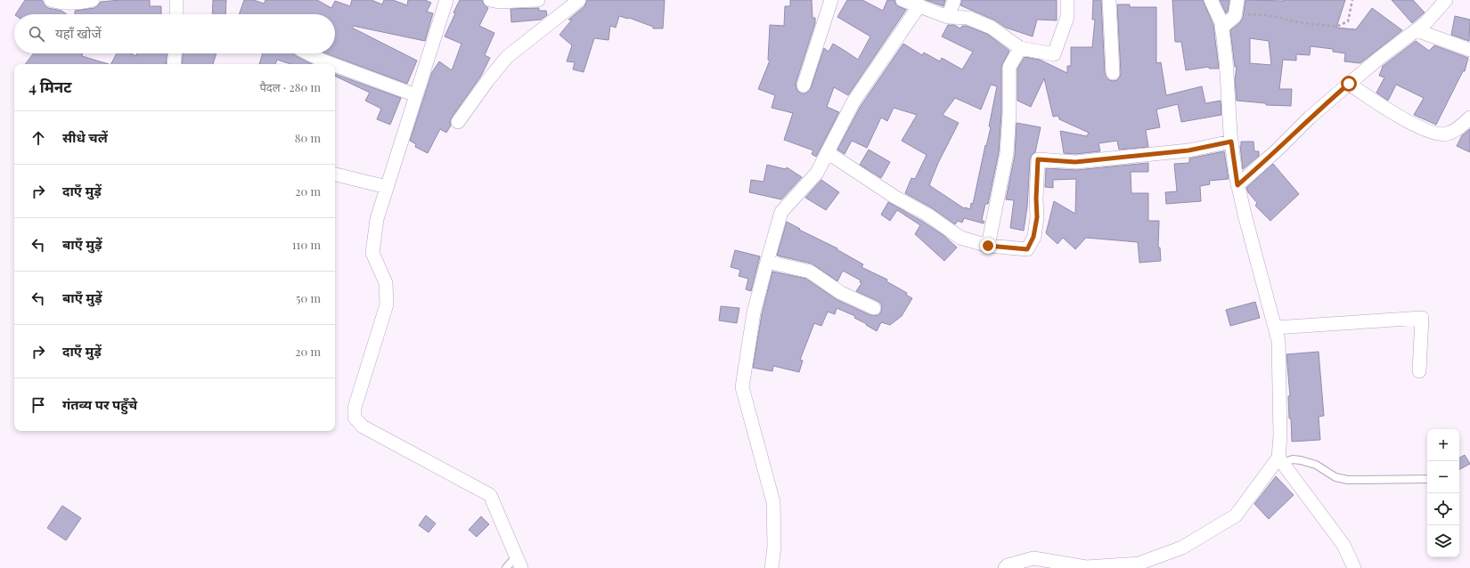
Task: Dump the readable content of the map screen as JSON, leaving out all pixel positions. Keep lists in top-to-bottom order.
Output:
{
  "page": {
    "search": "यहाँ खोजें",
    "heading": ["4 मिनट", "पैदल · 280 m"],
    "list": [
      ["सीधे चलें", "80 m"],
      ["दाएँ मुड़ें", "20 m"],
      ["बाएँ मुड़ें", "110 m"],
      ["बाएँ मुड़ें", "50 m"],
      ["दाएँ मुड़ें", "20 m"],
      "गंतव्य पर पहुँचे"
    ],
    "map_buttons": ["+", "−"]
  }
}
